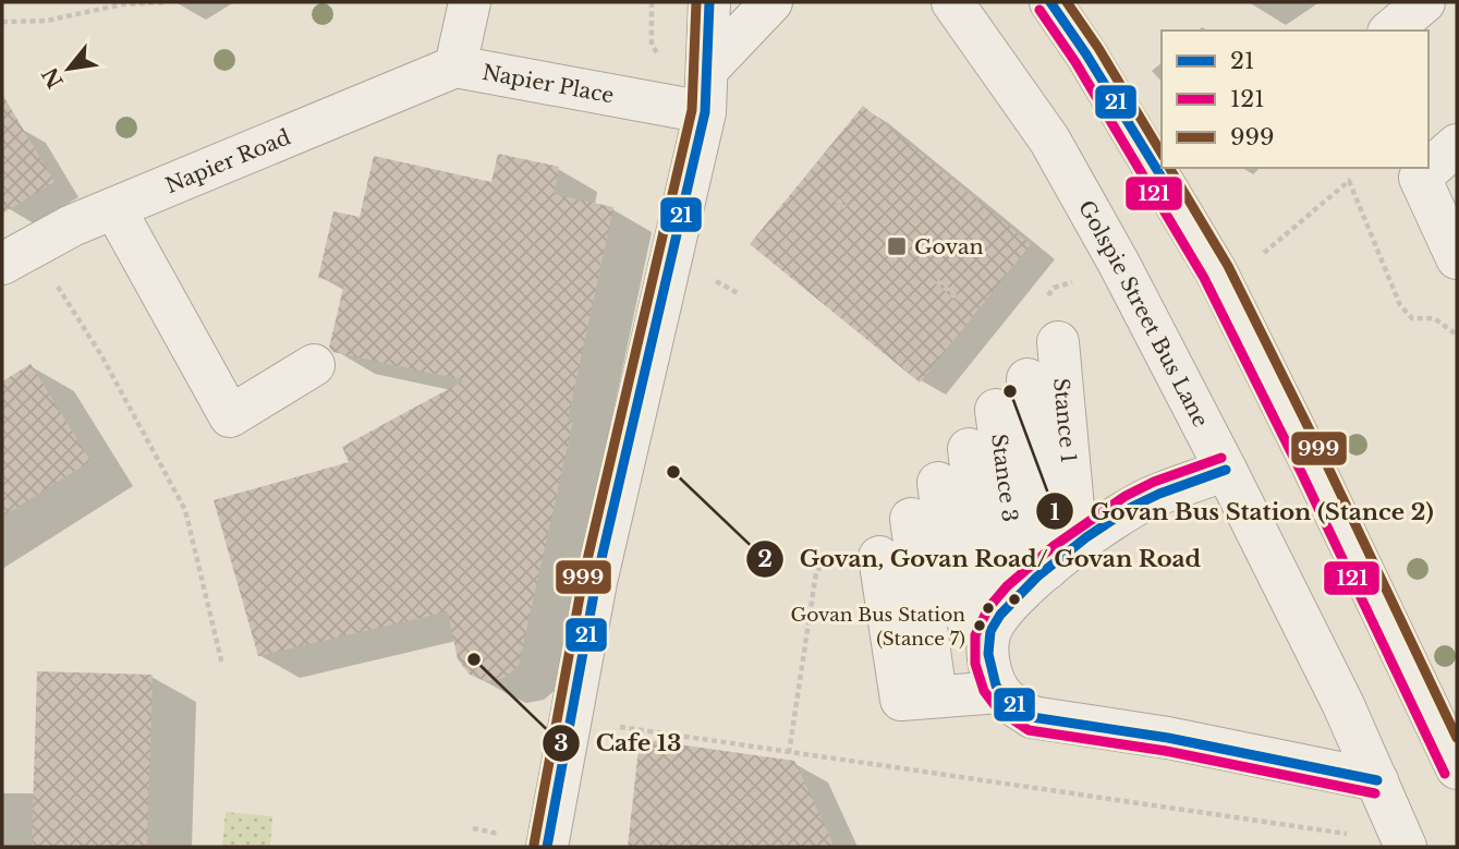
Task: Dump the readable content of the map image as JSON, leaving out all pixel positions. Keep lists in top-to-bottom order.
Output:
{
  "streets": {
    "street": [
      "Napier Place",
      "Napier Road",
      "Golspie Street Bus Lane",
      "Stance 1",
      "Stance 3"
    ]
  },
  "crossings": [
    ["Napier Place", "Napier Road"],
    ["Stance 1", "Stance 3"]
  ],
  "places": {
    "transit": ["Govan"],
    "other": [
      "Govan Bus Station (Stance 2)",
      "Govan, Govan Road/ Govan Road",
      "Govan Bus Station (Stance 7)",
      "Cafe 13"
    ]
  },
  "lines": ["transit line 21", "transit line 999", "transit line 121"],
  "legend": ["21", "121", "999"],
  "north": "bottom left"
}
